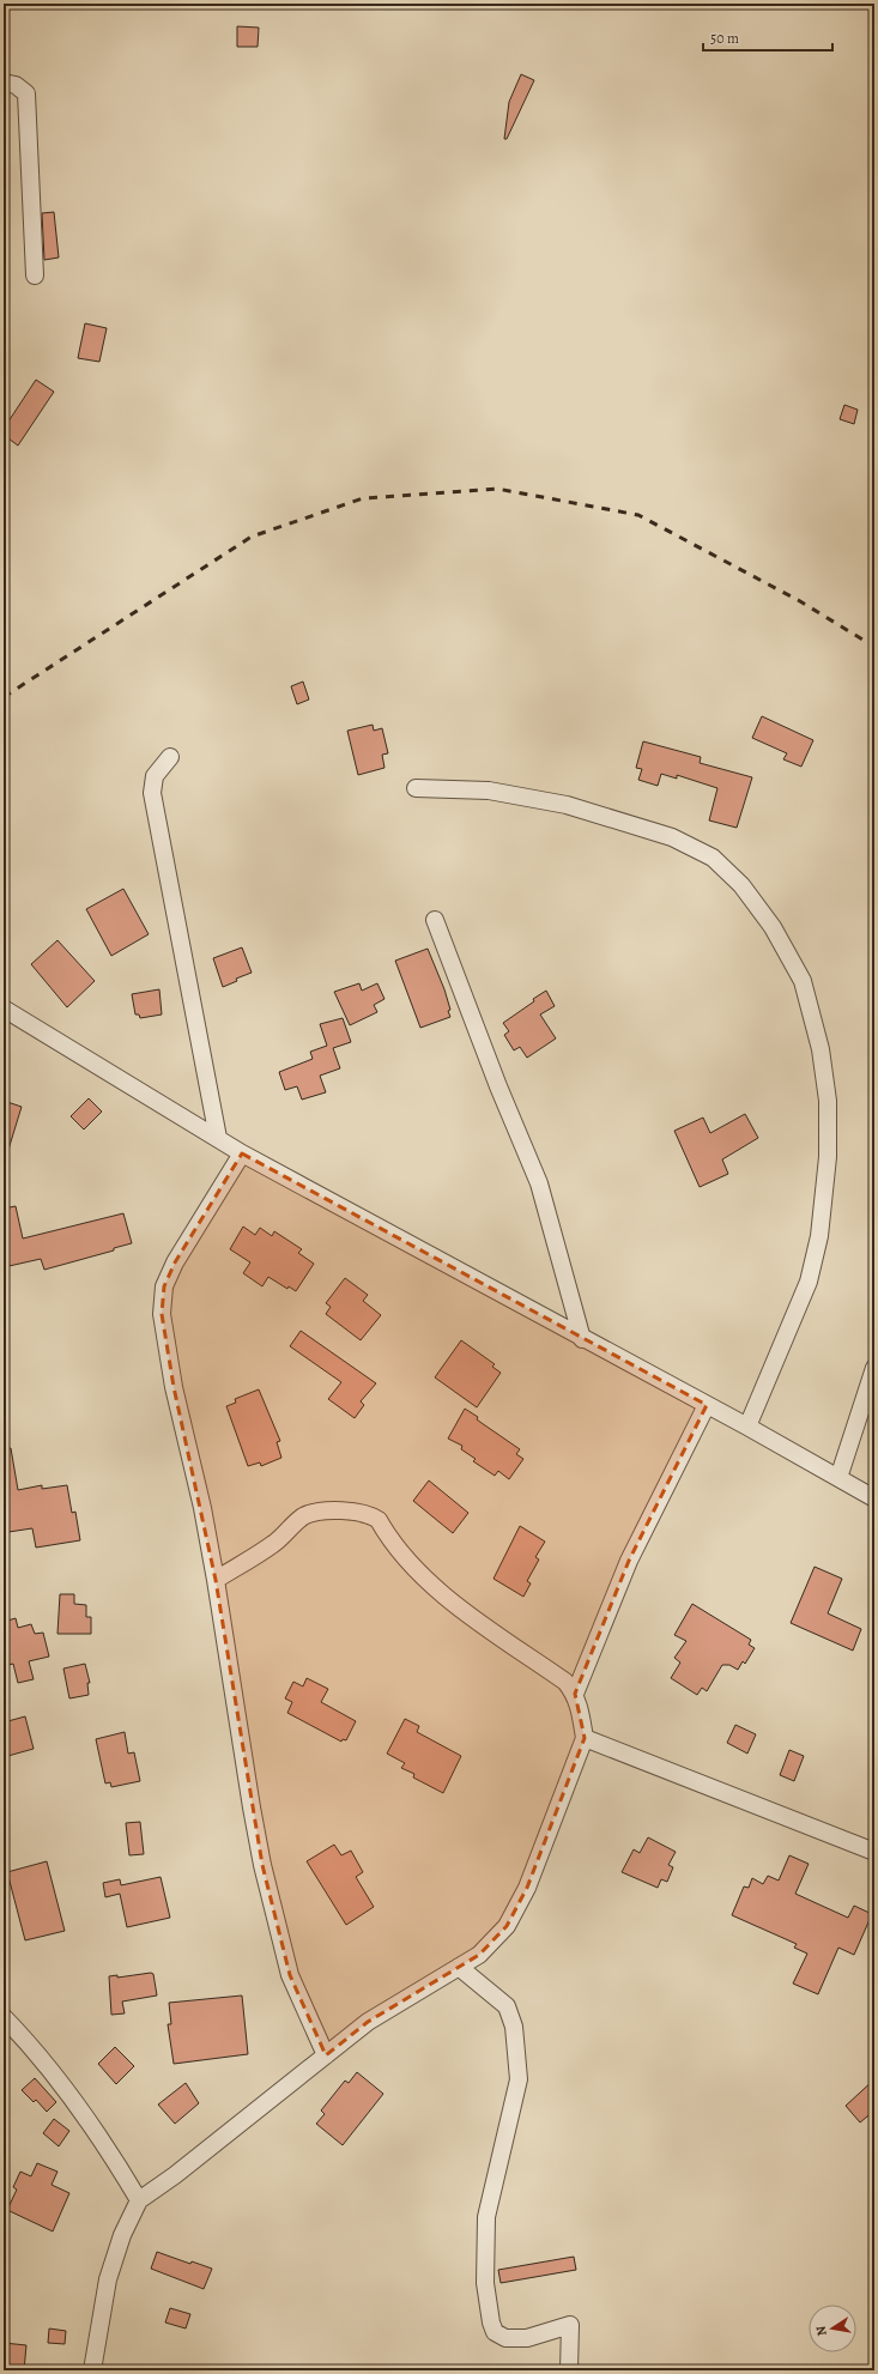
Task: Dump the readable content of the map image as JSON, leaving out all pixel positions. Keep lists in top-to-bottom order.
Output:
{
  "scale_bar": "50 m",
  "north": "left"
}
